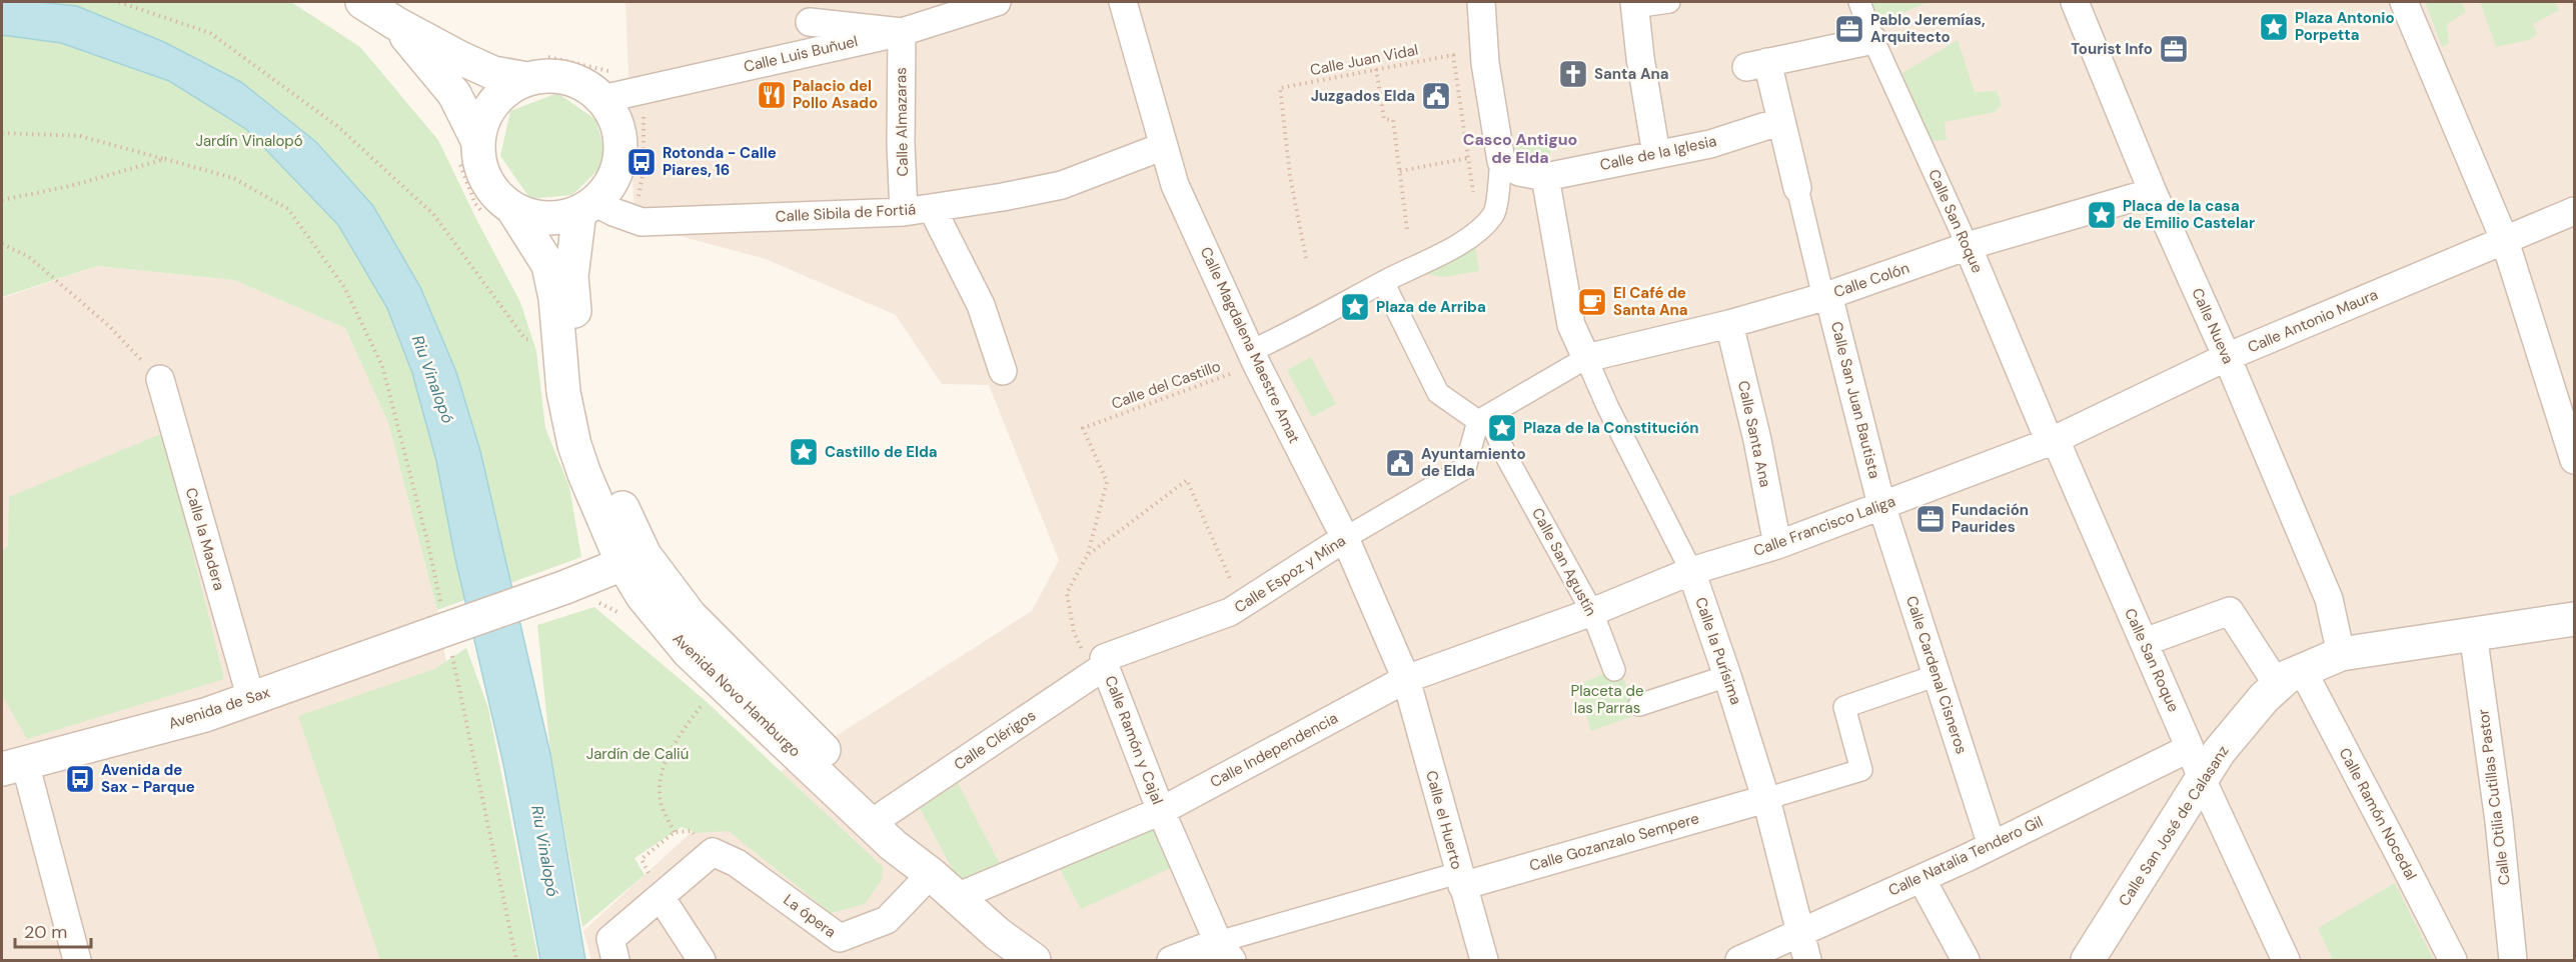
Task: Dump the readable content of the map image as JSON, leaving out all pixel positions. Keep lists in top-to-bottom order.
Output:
{
  "streets": {
    "street": [
      "Calle Luis Buñuel",
      "Calle Almazaras",
      "Calle de la Iglesia",
      "Calle Sibila de Fortiá",
      "Calle San Roque",
      "Calle Colón",
      "Calle Antonio Maura",
      "Calle Nueva",
      "Calle Magdalena Maestre Amat",
      "Calle San Juan Bautista",
      "Calle Santa Ana",
      "Calle Francisco Laliga",
      "Calle la Madera",
      "Calle San Agustín",
      "Calle Espoz y Mina",
      "Calle la Purísima",
      "Calle Cardenal Cisneros",
      "Avenida Novo Hamburgo",
      "Avenida de Sax",
      "Calle Clérigos",
      "Calle Ramón y Cajal",
      "Calle Independencia",
      "Calle Otilia Cutillas Pastor",
      "Calle Ramón Nocedal",
      "Calle el Huerto",
      "Calle San José de Calasanz",
      "Calle Gozanzalo Sempere",
      "Calle Natalia Tendero Gil",
      "La ópera"
    ],
    "path": ["Calle Juan Vidal", "Calle del Castillo"]
  },
  "crossings": [
    ["Calle Luis Buñuel", "Calle Almazaras"],
    ["Calle Luis Buñuel", "Calle Sibila de Fortiá"],
    ["Calle Luis Buñuel", "Avenida Novo Hamburgo"],
    ["Calle Almazaras", "Calle Sibila de Fortiá"],
    ["Calle Sibila de Fortiá", "Calle Magdalena Maestre Amat"],
    ["Calle Sibila de Fortiá", "Avenida Novo Hamburgo"],
    ["Calle San Roque", "Calle Colón"],
    ["Calle San Roque", "Calle Antonio Maura"],
    ["Calle San Roque", "Calle Francisco Laliga"],
    ["Calle San Roque", "Calle Ramón Nocedal"],
    ["Calle San Roque", "Calle San José de Calasanz"],
    ["Calle San Roque", "Calle Natalia Tendero Gil"],
    ["Calle Colón", "Calle Nueva"],
    ["Calle Colón", "Calle San Juan Bautista"],
    ["Calle Colón", "Calle Santa Ana"],
    ["Calle Colón", "Calle la Purísima"],
    ["Calle Antonio Maura", "Calle Nueva"],
    ["Calle Antonio Maura", "Calle Francisco Laliga"],
    ["Calle Nueva", "Calle San José de Calasanz"],
    ["Calle Magdalena Maestre Amat", "Calle del Castillo"],
    ["Calle Magdalena Maestre Amat", "Calle Espoz y Mina"],
    ["Calle Magdalena Maestre Amat", "Calle Independencia"],
    ["Calle Magdalena Maestre Amat", "Calle el Huerto"],
    ["Calle del Castillo", "Calle Ramón y Cajal"],
    ["Calle San Juan Bautista", "Calle Francisco Laliga"],
    ["Calle San Juan Bautista", "Calle Cardenal Cisneros"],
    ["Calle Santa Ana", "Calle Francisco Laliga"],
    ["Calle Francisco Laliga", "Calle San Agustín"],
    ["Calle Francisco Laliga", "Calle la Purísima"],
    ["Calle Francisco Laliga", "Calle Cardenal Cisneros"],
    ["Calle Francisco Laliga", "Calle Independencia"],
    ["Calle la Madera", "Avenida de Sax"],
    ["Calle San Agustín", "Calle Espoz y Mina"],
    ["Calle San Agustín", "Calle Independencia"],
    ["Calle Espoz y Mina", "Calle Clérigos"],
    ["Calle Espoz y Mina", "Calle Ramón y Cajal"],
    ["Calle la Purísima", "Calle Gozanzalo Sempere"],
    ["Calle la Purísima", "Calle Natalia Tendero Gil"],
    ["Calle Cardenal Cisneros", "Calle Natalia Tendero Gil"],
    ["Avenida Novo Hamburgo", "Avenida de Sax"],
    ["Avenida Novo Hamburgo", "Calle Clérigos"],
    ["Avenida Novo Hamburgo", "Calle Independencia"],
    ["Avenida Novo Hamburgo", "La ópera"],
    ["Calle Clérigos", "Calle Ramón y Cajal"],
    ["Calle Ramón y Cajal", "Calle Independencia"],
    ["Calle Independencia", "Calle el Huerto"],
    ["Calle Otilia Cutillas Pastor", "Calle San José de Calasanz"],
    ["Calle Ramón Nocedal", "Calle San José de Calasanz"],
    ["Calle el Huerto", "Calle Gozanzalo Sempere"]
  ],
  "districts": ["Casco Antiguo de Elda"],
  "water": ["Riu Vinalopó"],
  "parks": ["Jardín Vinalopó", "Placeta de las Parras", "Jardín de Caliú"],
  "places": {
    "place": [
      "Plaza Antonio Porpetta",
      "Placa de la casa de Emilio Castelar",
      "Plaza de Arriba",
      "Plaza de la Constitución",
      "Castillo de Elda"
    ],
    "office": ["Pablo Jeremías, Arquitecto", "Tourist Info", "Fundación Paurides"],
    "church": ["Santa Ana"],
    "restaurant": ["Palacio del Pollo Asado"],
    "public building": ["Juzgados Elda", "Ayuntamiento de Elda"],
    "bus stop": ["Rotonda - Calle Piares, 16", "Avenida de Sax - Parque"],
    "cafe": ["El Café de Santa Ana"]
  },
  "scale_bar": "20 m"
}
